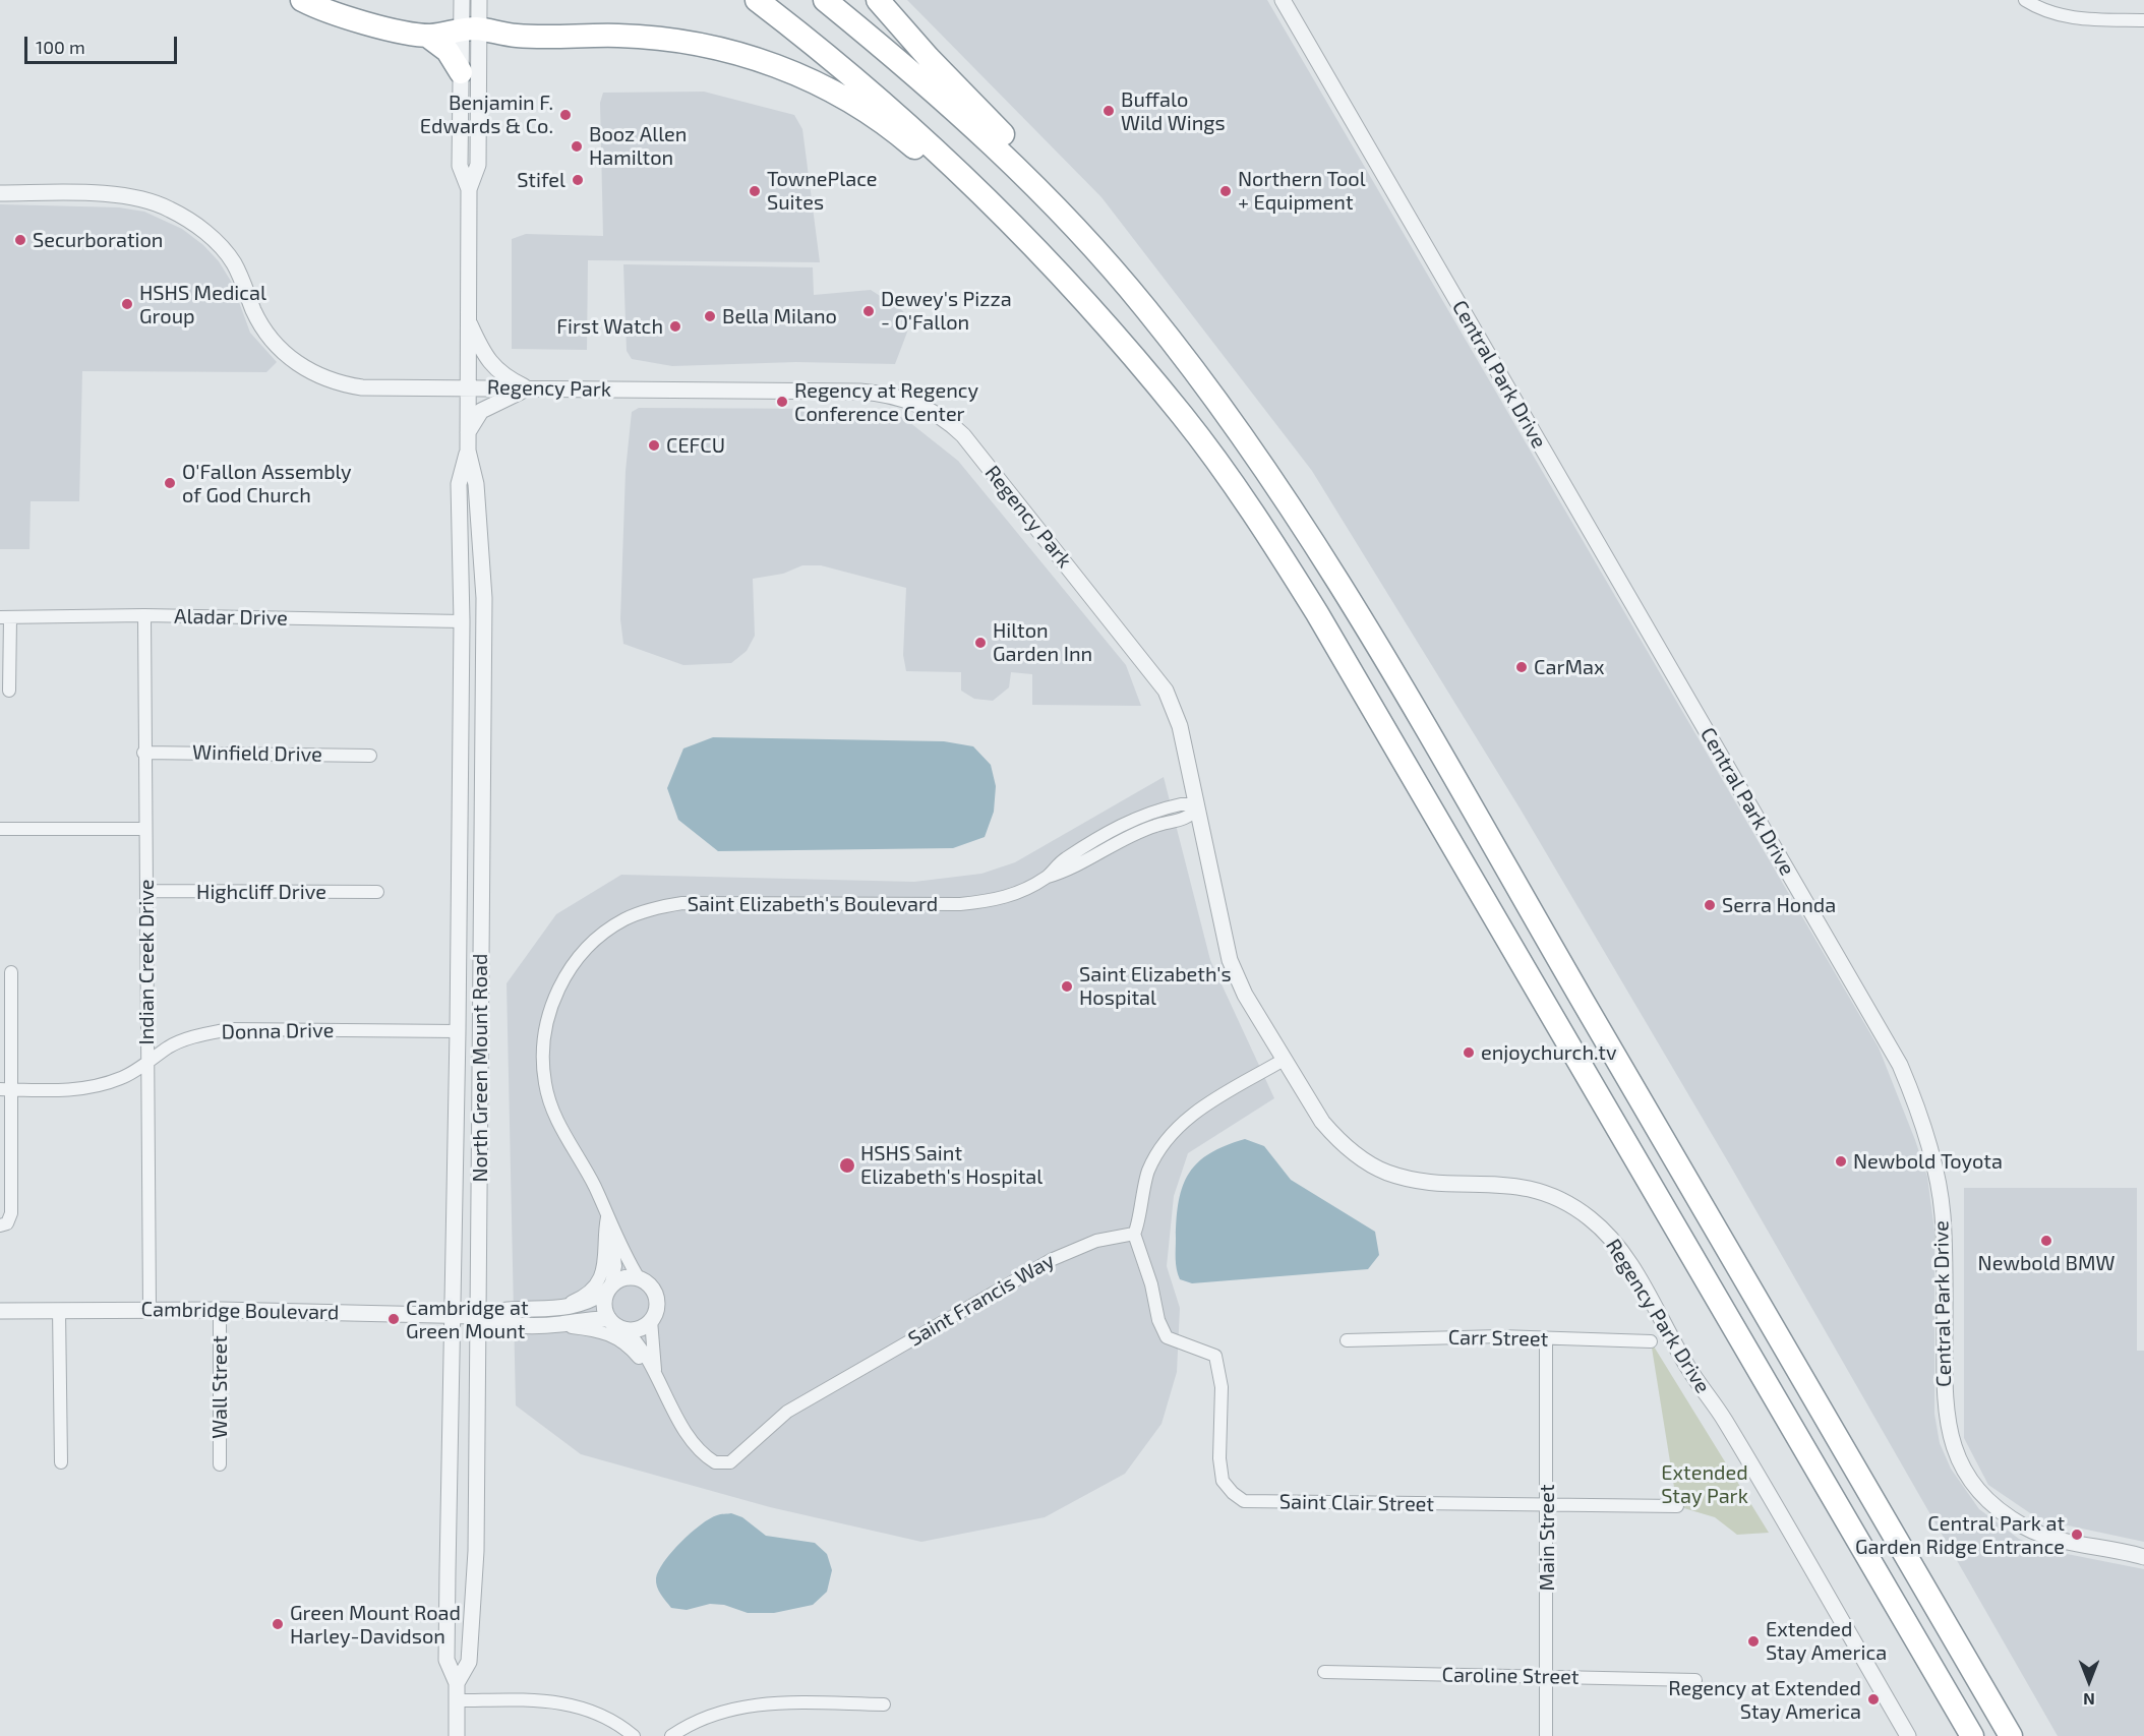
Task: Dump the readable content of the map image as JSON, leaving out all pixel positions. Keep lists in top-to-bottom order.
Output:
{
  "streets": {
    "street": [
      "Central Park Drive",
      "Regency Park",
      "Aladar Drive",
      "Winfield Drive",
      "Highcliff Drive",
      "Saint Elizabeth's Boulevard",
      "Indian Creek Drive",
      "Donna Drive",
      "North Green Mount Road",
      "Saint Francis Way",
      "Cambridge Boulevard",
      "Regency Park Drive",
      "Carr Street",
      "Wall Street",
      "Saint Clair Street",
      "Main Street",
      "Caroline Street"
    ]
  },
  "crossings": [
    ["Regency Park", "Saint Elizabeth's Boulevard"],
    ["Regency Park", "North Green Mount Road"],
    ["Regency Park", "Regency Park Drive"],
    ["Aladar Drive", "Indian Creek Drive"],
    ["Aladar Drive", "North Green Mount Road"],
    ["Winfield Drive", "Indian Creek Drive"],
    ["Highcliff Drive", "Indian Creek Drive"],
    ["Saint Elizabeth's Boulevard", "North Green Mount Road"],
    ["Saint Elizabeth's Boulevard", "Saint Francis Way"],
    ["Saint Elizabeth's Boulevard", "Cambridge Boulevard"],
    ["Indian Creek Drive", "Donna Drive"],
    ["Indian Creek Drive", "Cambridge Boulevard"],
    ["Donna Drive", "North Green Mount Road"],
    ["North Green Mount Road", "Cambridge Boulevard"],
    ["Saint Francis Way", "Saint Clair Street"],
    ["Cambridge Boulevard", "Wall Street"],
    ["Carr Street", "Main Street"],
    ["Saint Clair Street", "Main Street"],
    ["Main Street", "Caroline Street"]
  ],
  "parks": ["Extended Stay Park"],
  "places": [
    "Buffalo Wild Wings",
    "Benjamin F. Edwards & Co.",
    "Booz Allen Hamilton",
    "Stifel",
    "TownePlace Suites",
    "Northern Tool + Equipment",
    "Securboration",
    "HSHS Medical Group",
    "Dewey's Pizza - O'Fallon",
    "Bella Milano",
    "First Watch",
    "Regency at Regency Conference Center",
    "CEFCU",
    "O'Fallon Assembly of God Church",
    "Hilton Garden Inn",
    "CarMax",
    "Serra Honda",
    "Saint Elizabeth's Hospital",
    "enjoychurch.tv",
    "Newbold Toyota",
    "HSHS Saint Elizabeth's Hospital",
    "Newbold BMW",
    "Cambridge at Green Mount",
    "Central Park at Garden Ridge Entrance",
    "Green Mount Road Harley-Davidson",
    "Extended Stay America",
    "Regency at Extended Stay America"
  ],
  "scale_bar": "100 m",
  "north": "bottom"
}
